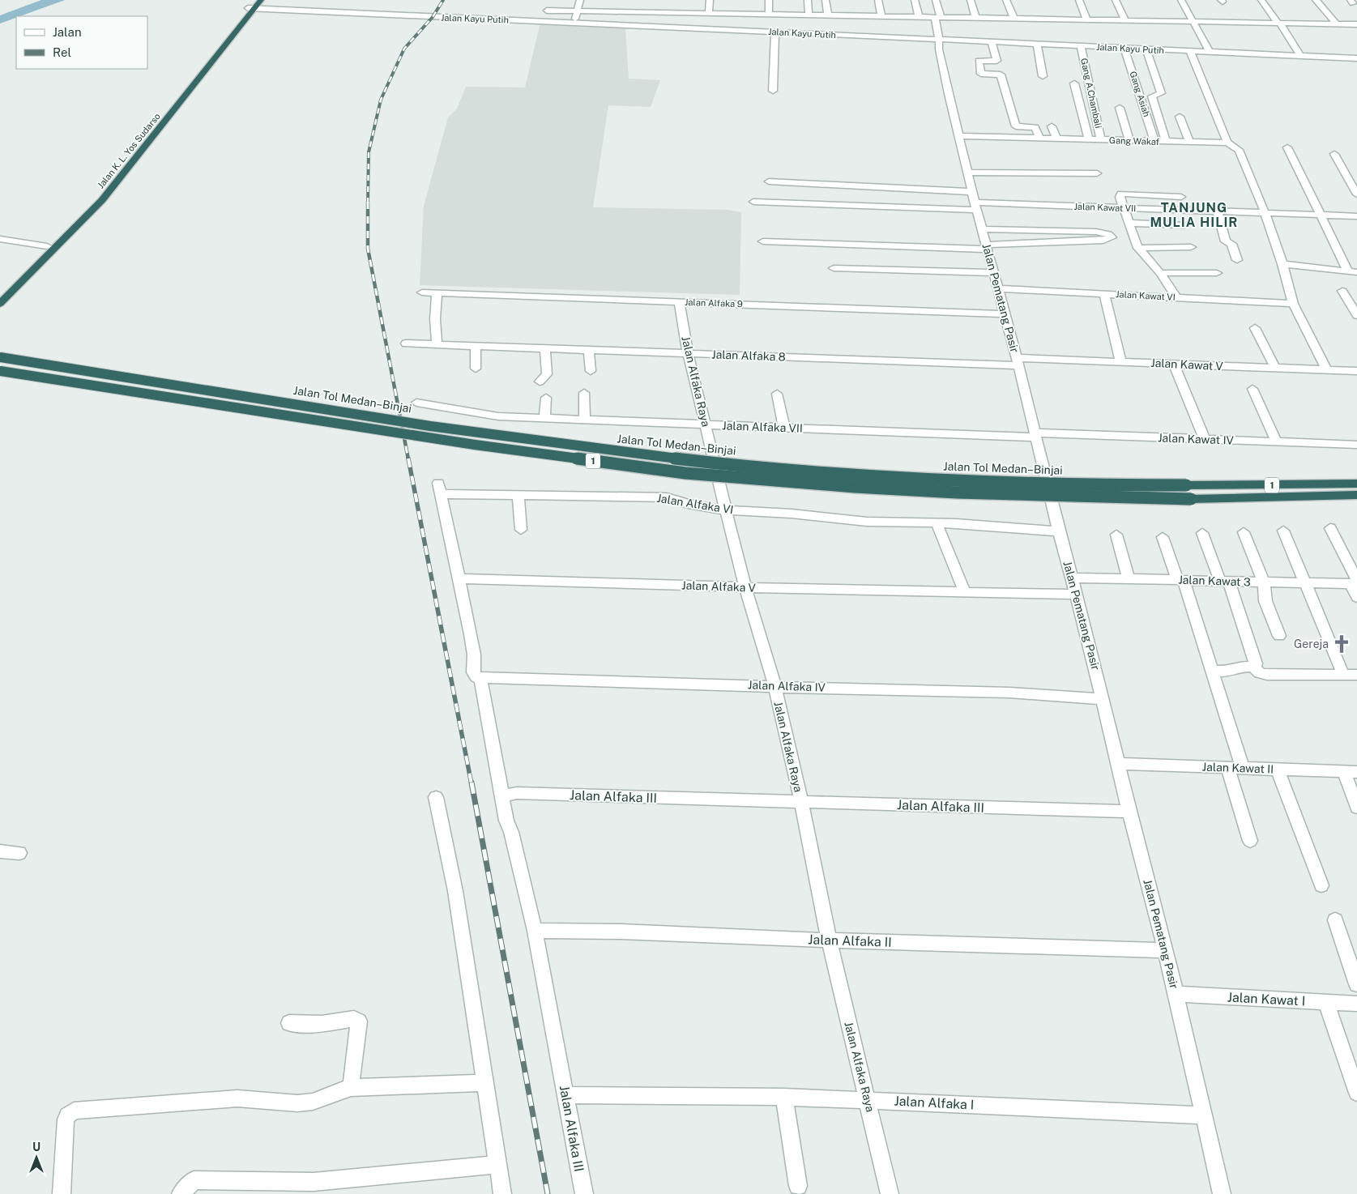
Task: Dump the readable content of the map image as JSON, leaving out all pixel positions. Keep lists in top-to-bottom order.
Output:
{
  "streets": {
    "highway": ["Jalan K. L. Yos Sudarso", "Jalan Tol Medan–Binjai", "1"],
    "street": [
      "Jalan Kayu Putih",
      "Gang A.Chambali",
      "Gang Asiah",
      "Gang Wakaf",
      "Jalan Kawat VII",
      "Jalan Kawat VI",
      "Jalan Pematang Pasir",
      "Jalan Alfaka 9",
      "Jalan Alfaka 8",
      "Jalan Kawat V",
      "Jalan Alfaka Raya",
      "Jalan Alfaka VII",
      "Jalan Kawat IV",
      "Jalan Alfaka VI",
      "Jalan Kawat 3",
      "Jalan Alfaka V",
      "Jalan Alfaka IV",
      "Jalan Kawat II",
      "Jalan Alfaka III",
      "Jalan Alfaka II",
      "Jalan Kawat I",
      "Jalan Alfaka I"
    ]
  },
  "crossings": [
    ["Jalan Kayu Putih", "Gang A.Chambali"],
    ["Jalan Kayu Putih", "Gang Asiah"],
    ["Jalan Kayu Putih", "Jalan K. L. Yos Sudarso"],
    ["Jalan Kayu Putih", "Jalan Pematang Pasir"],
    ["Gang A.Chambali", "Gang Wakaf"],
    ["Gang Wakaf", "Jalan Pematang Pasir"],
    ["Jalan Kawat VII", "Jalan Pematang Pasir"],
    ["Jalan Kawat VI", "Jalan Pematang Pasir"],
    ["Jalan Pematang Pasir", "Jalan Alfaka 9"],
    ["Jalan Pematang Pasir", "Jalan Alfaka 8"],
    ["Jalan Pematang Pasir", "Jalan Kawat V"],
    ["Jalan Pematang Pasir", "Jalan Alfaka VII"],
    ["Jalan Pematang Pasir", "Jalan Kawat IV"],
    ["Jalan Pematang Pasir", "Jalan Alfaka VI"],
    ["Jalan Pematang Pasir", "Jalan Kawat 3"],
    ["Jalan Pematang Pasir", "Jalan Alfaka V"],
    ["Jalan Pematang Pasir", "Jalan Alfaka IV"],
    ["Jalan Pematang Pasir", "Jalan Kawat II"],
    ["Jalan Pematang Pasir", "Jalan Alfaka III"],
    ["Jalan Pematang Pasir", "Jalan Alfaka II"],
    ["Jalan Pematang Pasir", "Jalan Kawat I"],
    ["Jalan Pematang Pasir", "Jalan Alfaka I"],
    ["Jalan Alfaka 9", "Jalan Alfaka Raya"],
    ["Jalan Alfaka 8", "Jalan Kawat V"],
    ["Jalan Alfaka 8", "Jalan Alfaka Raya"],
    ["Jalan Alfaka Raya", "Jalan Alfaka VII"],
    ["Jalan Alfaka Raya", "Jalan Alfaka VI"],
    ["Jalan Alfaka Raya", "Jalan Alfaka V"],
    ["Jalan Alfaka Raya", "Jalan Alfaka IV"],
    ["Jalan Alfaka Raya", "Jalan Alfaka III"],
    ["Jalan Alfaka Raya", "Jalan Alfaka II"],
    ["Jalan Alfaka Raya", "Jalan Alfaka I"],
    ["Jalan Alfaka VII", "Jalan Kawat IV"],
    ["Jalan Alfaka VI", "Jalan Alfaka V"],
    ["Jalan Alfaka III", "Jalan Alfaka II"],
    ["Jalan Alfaka III", "Jalan Alfaka I"]
  ],
  "districts": ["TANJUNG MULIA HILIR"],
  "places": {
    "church": ["Gereja"]
  },
  "legend": ["Jalan", "Rel"],
  "north": "top"
}
